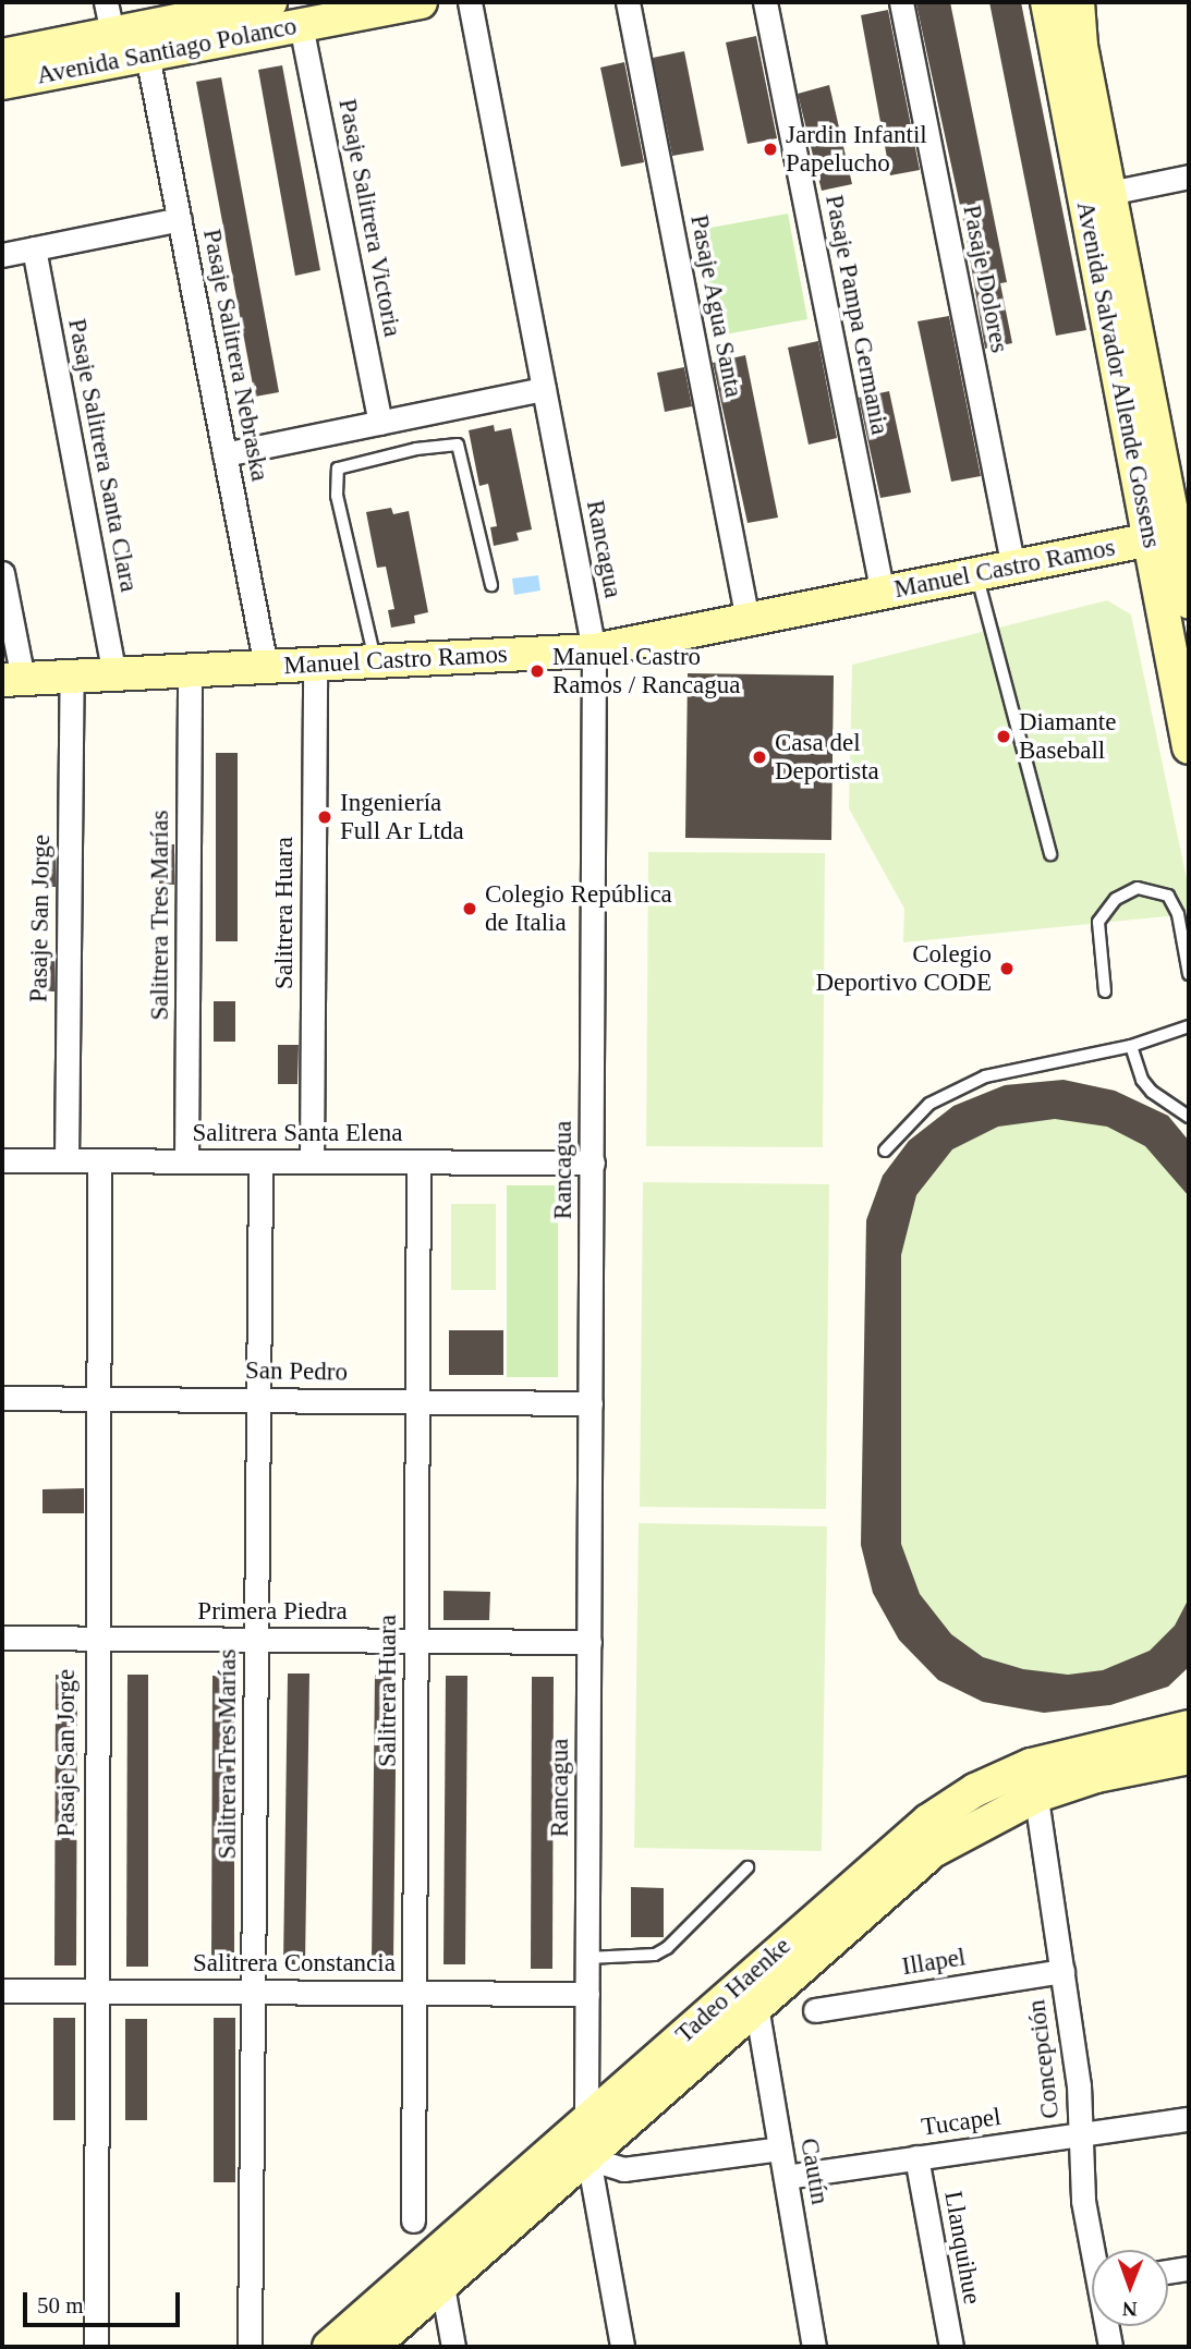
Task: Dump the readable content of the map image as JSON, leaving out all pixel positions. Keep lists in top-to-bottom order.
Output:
{
  "streets": {
    "main road": [
      "Avenida Santiago Polanco",
      "Avenida Salvador Allende Gossens",
      "Manuel Castro Ramos",
      "Tadeo Haenke"
    ],
    "street": [
      "Pasaje Salitrera Victoria",
      "Pasaje Dolores",
      "Pasaje Agua Santa",
      "Pasaje Pampa Germania",
      "Pasaje Salitrera Nebraska",
      "Pasaje Salitrera Santa Clara",
      "Rancagua",
      "Salitrera Huara",
      "Salitrera Tres Marías",
      "Pasaje San Jorge",
      "Salitrera Santa Elena",
      "San Pedro",
      "Primera Piedra",
      "Illapel",
      "Salitrera Constancia",
      "Concepción",
      "Tucapel",
      "Cautín",
      "Llanquihue"
    ]
  },
  "crossings": [
    ["Avenida Santiago Polanco", "Pasaje Salitrera Victoria"],
    ["Avenida Santiago Polanco", "Pasaje Salitrera Nebraska"],
    ["Pasaje Dolores", "Manuel Castro Ramos"],
    ["Pasaje Agua Santa", "Manuel Castro Ramos"],
    ["Pasaje Pampa Germania", "Manuel Castro Ramos"],
    ["Pasaje Salitrera Nebraska", "Manuel Castro Ramos"],
    ["Avenida Salvador Allende Gossens", "Manuel Castro Ramos"],
    ["Pasaje Salitrera Santa Clara", "Manuel Castro Ramos"],
    ["Rancagua", "Manuel Castro Ramos"],
    ["Rancagua", "Salitrera Santa Elena"],
    ["Rancagua", "San Pedro"],
    ["Rancagua", "Primera Piedra"],
    ["Rancagua", "Salitrera Constancia"],
    ["Rancagua", "Tadeo Haenke"],
    ["Manuel Castro Ramos", "Salitrera Huara"],
    ["Manuel Castro Ramos", "Salitrera Tres Marías"],
    ["Manuel Castro Ramos", "Pasaje San Jorge"],
    ["Salitrera Huara", "Salitrera Santa Elena"],
    ["Salitrera Huara", "San Pedro"],
    ["Salitrera Huara", "Primera Piedra"],
    ["Salitrera Huara", "Salitrera Constancia"],
    ["Salitrera Tres Marías", "Salitrera Santa Elena"],
    ["Salitrera Tres Marías", "San Pedro"],
    ["Salitrera Tres Marías", "Primera Piedra"],
    ["Salitrera Tres Marías", "Salitrera Constancia"],
    ["Pasaje San Jorge", "Salitrera Santa Elena"],
    ["Pasaje San Jorge", "San Pedro"],
    ["Pasaje San Jorge", "Primera Piedra"],
    ["Pasaje San Jorge", "Salitrera Constancia"],
    ["Illapel", "Concepción"],
    ["Tadeo Haenke", "Concepción"],
    ["Tadeo Haenke", "Cautín"],
    ["Concepción", "Tucapel"],
    ["Tucapel", "Cautín"],
    ["Tucapel", "Llanquihue"]
  ],
  "places": [
    "Jardin Infantil Papelucho",
    "Manuel Castro Ramos / Rancagua",
    "Diamante Baseball",
    "Casa del Deportista",
    "Ingeniería Full Ar Ltda",
    "Colegio República de Italia",
    "Colegio Deportivo CODE"
  ],
  "scale_bar": "50 m",
  "north": "bottom"
}
